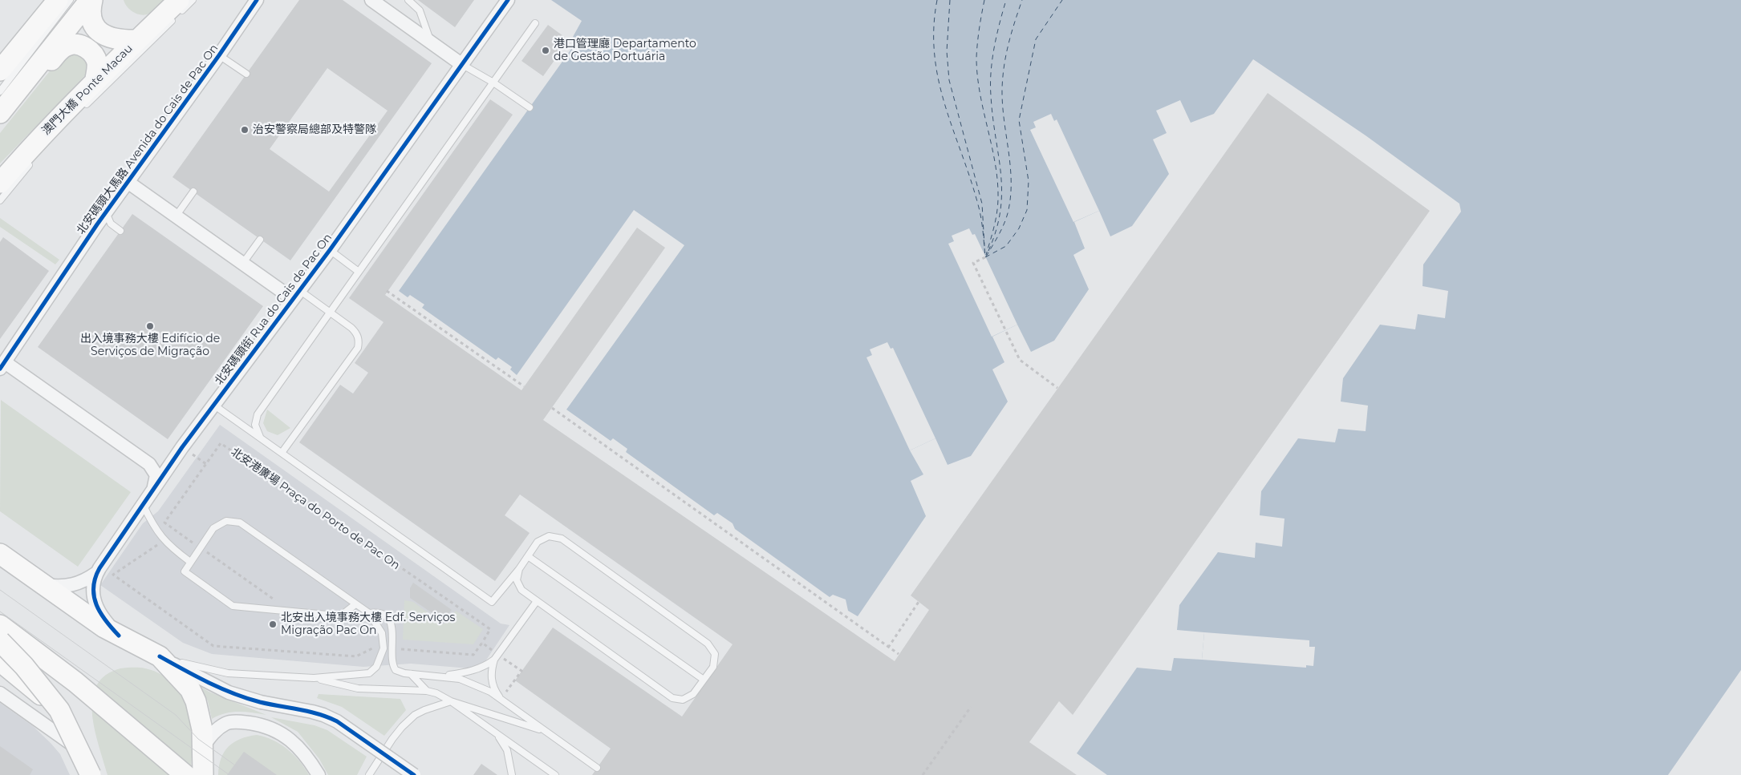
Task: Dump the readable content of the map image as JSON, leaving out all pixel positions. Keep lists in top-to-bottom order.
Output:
{
  "streets": {
    "main road": ["澳門大橋 Ponte Macau"],
    "street": ["北安碼頭大馬路 Avenida do Cais de Pac On", "北安碼頭街 Rua do Cais de Pac On"],
    "path": ["北安港廣場 Praça do Porto de Pac On"]
  },
  "places": [
    "港口管理廳 Departamento de Gestão Portuária",
    "治安警察局總部及特警隊",
    "出入境事務大樓 Edifício de Serviços de Migração",
    "北安出入境事務大樓 Edf. Serviços Migração Pac On"
  ]
}
